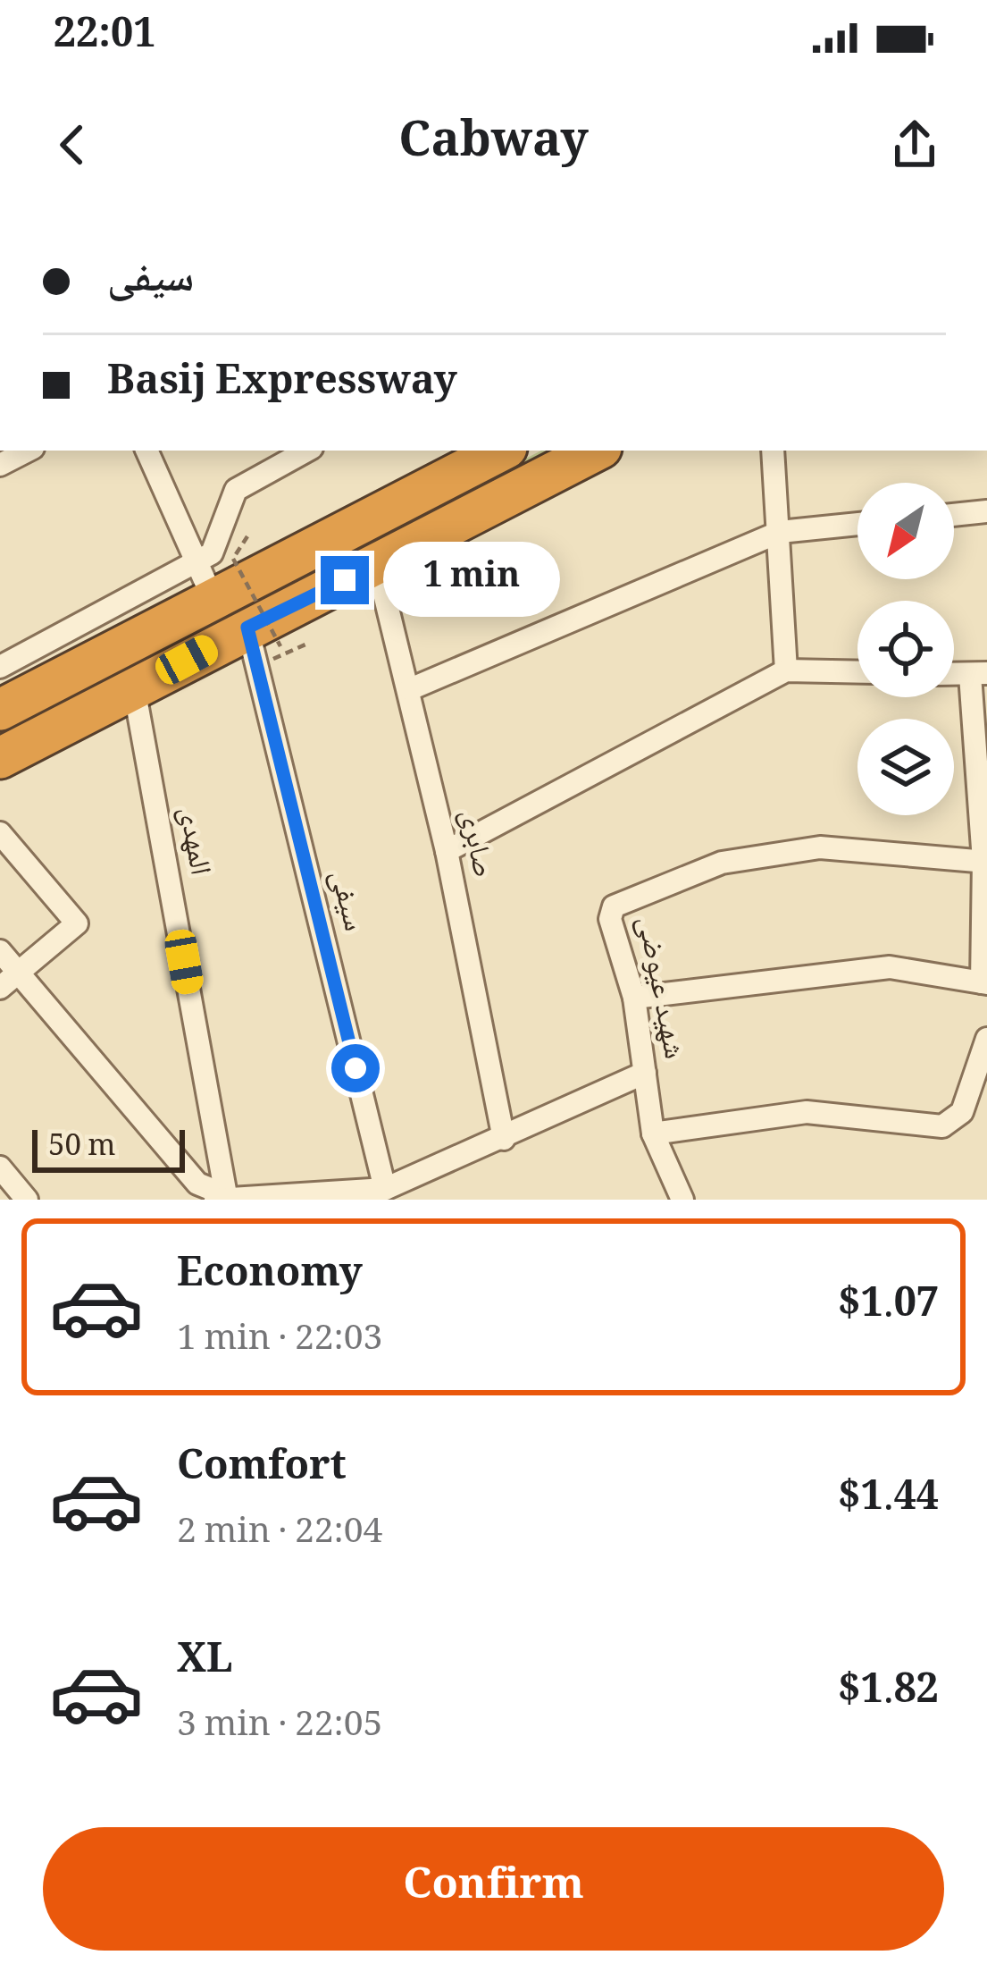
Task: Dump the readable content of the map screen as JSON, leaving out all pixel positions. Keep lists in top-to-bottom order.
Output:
{
  "streets": {
    "street": [
      "المهدی",
      "صابری",
      "سیفی",
      "شهید عیوضی"
    ]
  },
  "scale_bar": "50 m",
  "north": "bottom left",
  "page": {
    "status": "22:01",
    "header": "Cabway",
    "banner": ["سیفی", "Basij Expressway"],
    "bubble": "1 min",
    "scale": "50 m",
    "list": [
      {
        "name": "Economy",
        "note": "1 min · 22:03",
        "value": "$1.07"
      },
      {
        "name": "Comfort",
        "note": "2 min · 22:04",
        "value": "$1.44"
      },
      {
        "name": "XL",
        "note": "3 min · 22:05",
        "value": "$1.82"
      }
    ],
    "buttons": "Confirm"
  }
}
